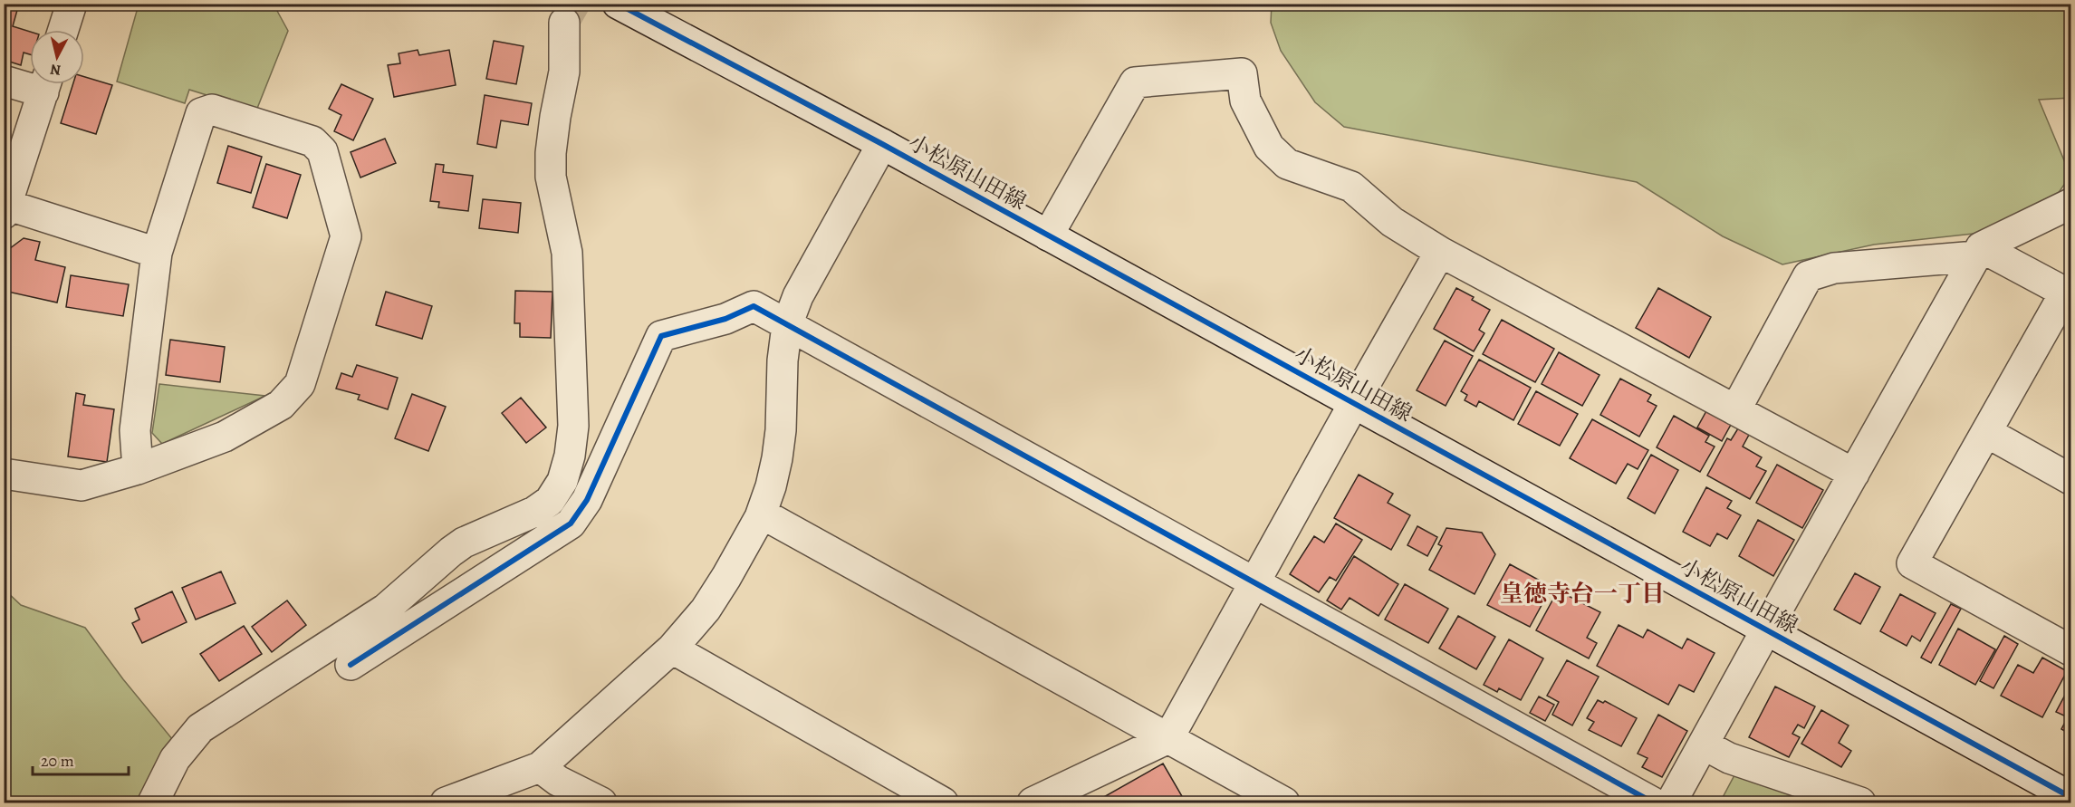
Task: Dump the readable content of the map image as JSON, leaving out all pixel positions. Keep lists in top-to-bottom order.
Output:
{
  "streets": {
    "street": ["小松原山田線"]
  },
  "districts": ["皇徳寺台一丁目"],
  "scale_bar": "20 m",
  "north": "bottom"
}
